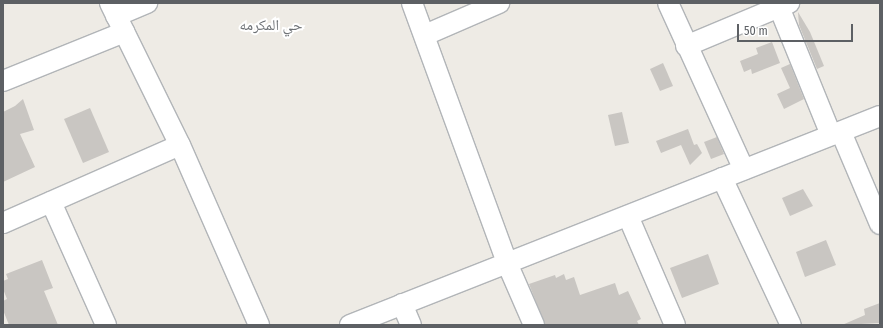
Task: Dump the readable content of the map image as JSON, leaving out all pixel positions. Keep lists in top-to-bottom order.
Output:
{
  "districts": ["حي المكرمه"],
  "scale_bar": "50 m"
}
